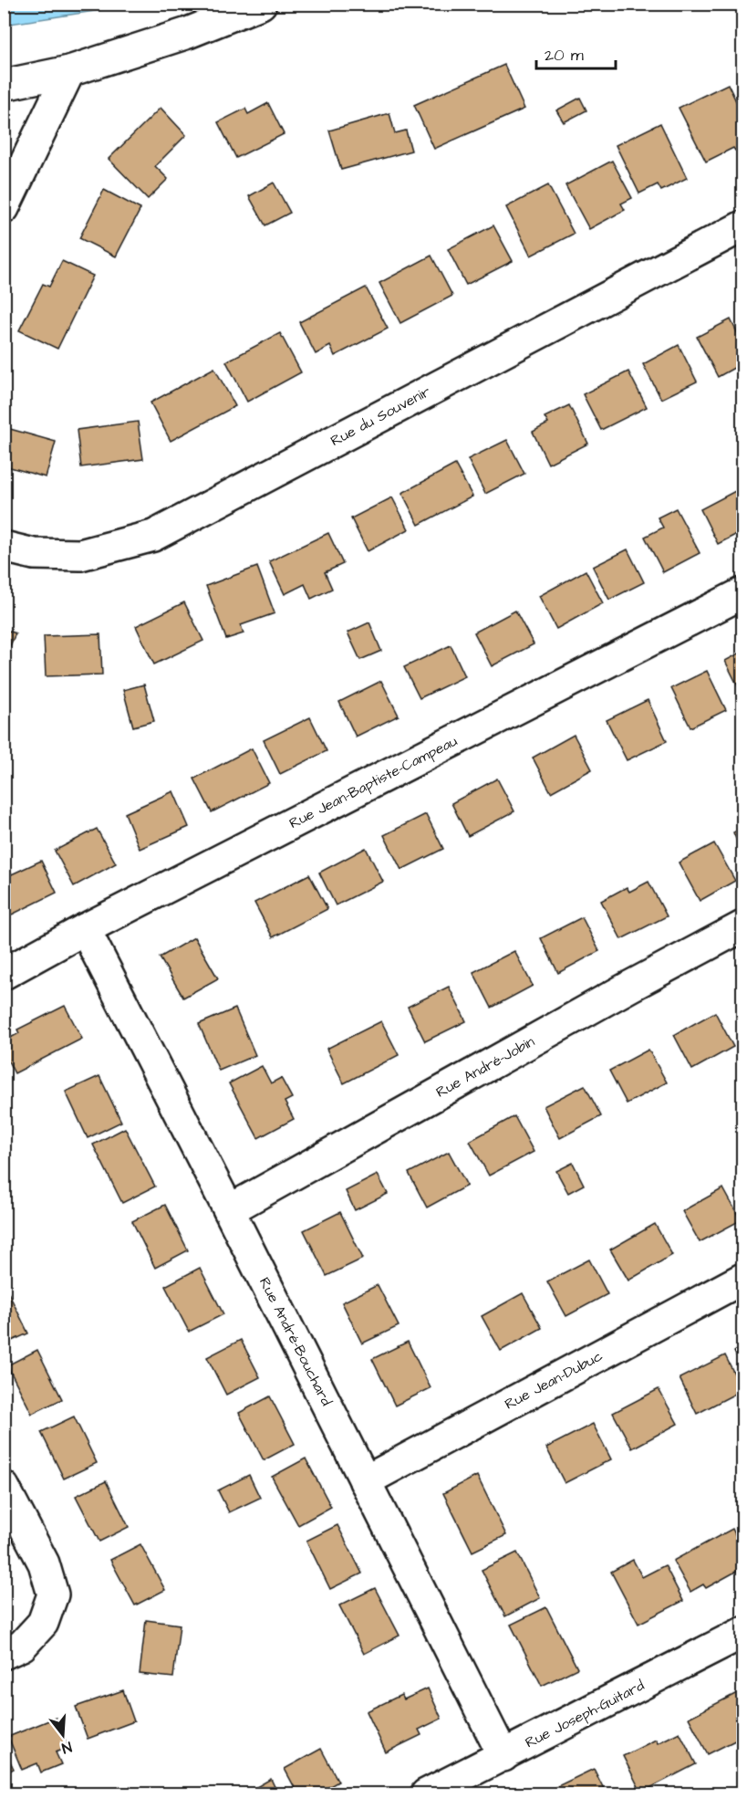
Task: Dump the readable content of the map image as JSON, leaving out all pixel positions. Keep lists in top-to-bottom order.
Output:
{
  "streets": {
    "street": [
      "Rue du Souvenir",
      "Rue Jean-Baptiste-Campeau",
      "Rue André-Jobin",
      "Rue André-Bouchard",
      "Rue Jean-Dubuc",
      "Rue Joseph-Guitard"
    ]
  },
  "crossings": [
    ["Rue Jean-Baptiste-Campeau", "Rue André-Bouchard"],
    ["Rue André-Jobin", "Rue André-Bouchard"],
    ["Rue André-Bouchard", "Rue Jean-Dubuc"],
    ["Rue André-Bouchard", "Rue Joseph-Guitard"]
  ],
  "scale_bar": "20 m",
  "north": "bottom"
}
